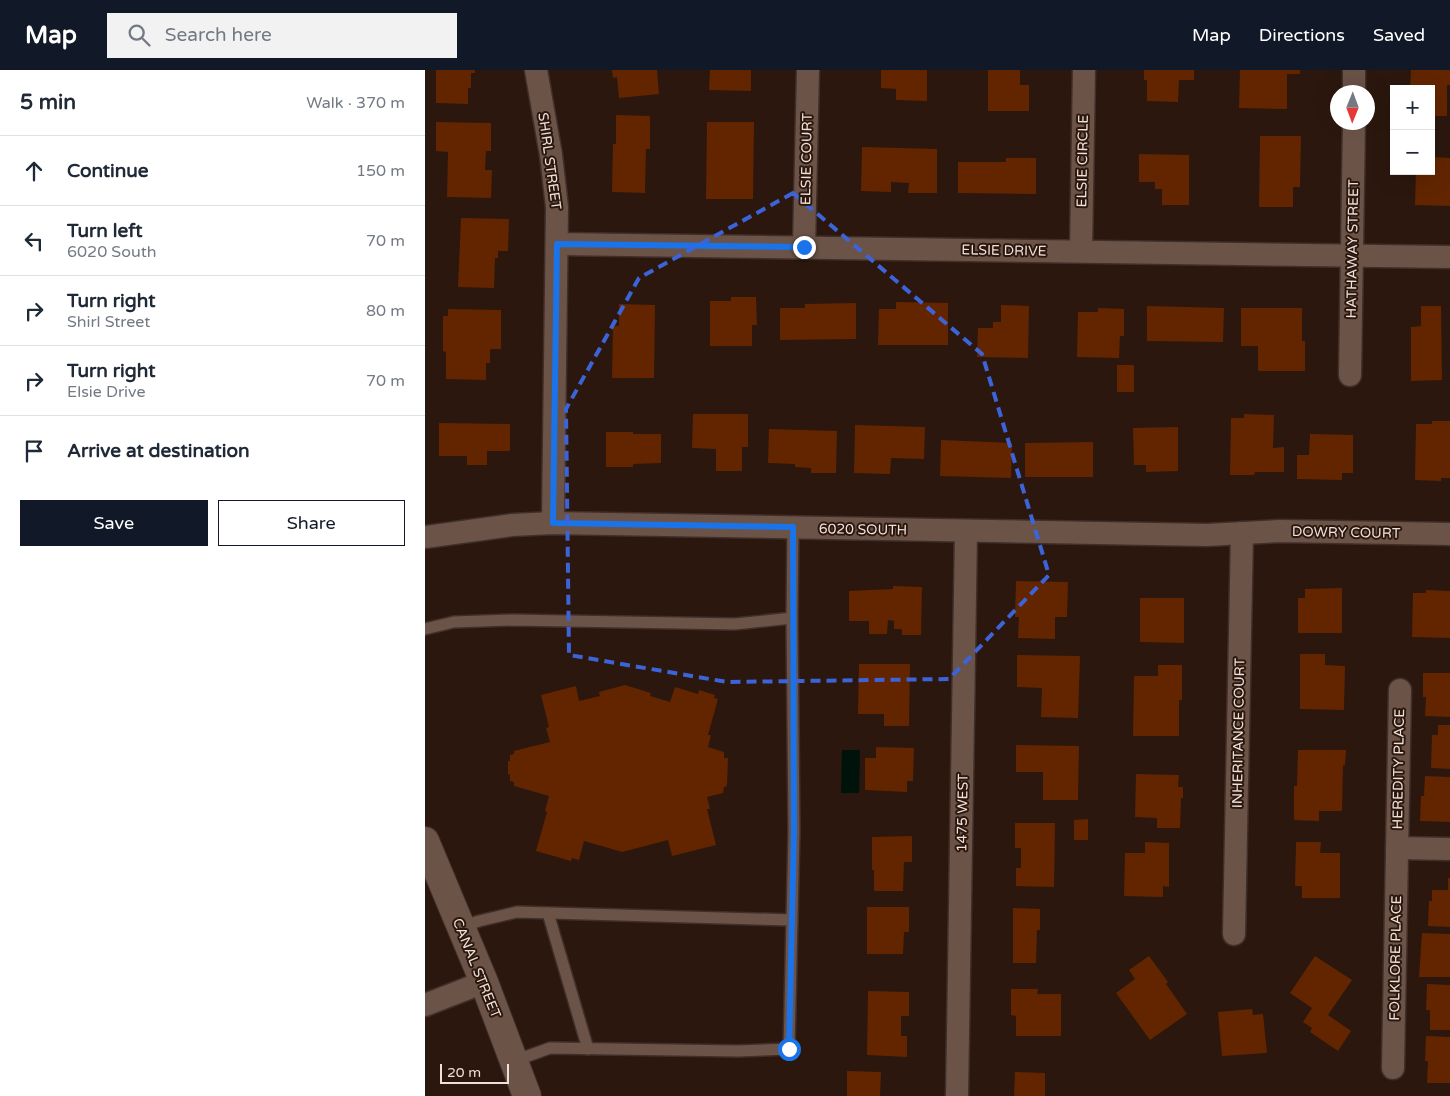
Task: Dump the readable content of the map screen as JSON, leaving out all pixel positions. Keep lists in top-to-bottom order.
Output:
{
  "streets": {
    "street": [
      "ELSIE COURT",
      "SHIRL STREET",
      "ELSIE CIRCLE",
      "HATHAWAY STREET",
      "ELSIE DRIVE",
      "6020 SOUTH",
      "DOWRY COURT",
      "INHERITANCE COURT",
      "HEREDITY PLACE",
      "1475 WEST",
      "FOLKLORE PLACE",
      "CANAL STREET"
    ]
  },
  "crossings": [
    ["ELSIE COURT", "ELSIE DRIVE"],
    ["SHIRL STREET", "ELSIE DRIVE"],
    ["SHIRL STREET", "6020 SOUTH"],
    ["ELSIE CIRCLE", "ELSIE DRIVE"],
    ["HATHAWAY STREET", "ELSIE DRIVE"],
    ["6020 SOUTH", "DOWRY COURT"],
    ["6020 SOUTH", "INHERITANCE COURT"],
    ["6020 SOUTH", "1475 WEST"],
    ["DOWRY COURT", "INHERITANCE COURT"],
    ["HEREDITY PLACE", "FOLKLORE PLACE"]
  ],
  "scale_bar": "20 m",
  "north": "bottom",
  "page": {
    "header": "Map",
    "search": "Search here",
    "nav": ["Map", "Directions", "Saved"],
    "heading": ["5 min", "Walk · 370 m"],
    "map_buttons": ["+", "−"],
    "list": [
      ["Continue", "150 m"],
      ["Turn left", "6020 South", "70 m"],
      ["Turn right", "Shirl Street", "80 m"],
      ["Turn right", "Elsie Drive", "70 m"],
      "Arrive at destination"
    ],
    "buttons": ["Save", "Share"],
    "scale": "20 m"
  }
}
